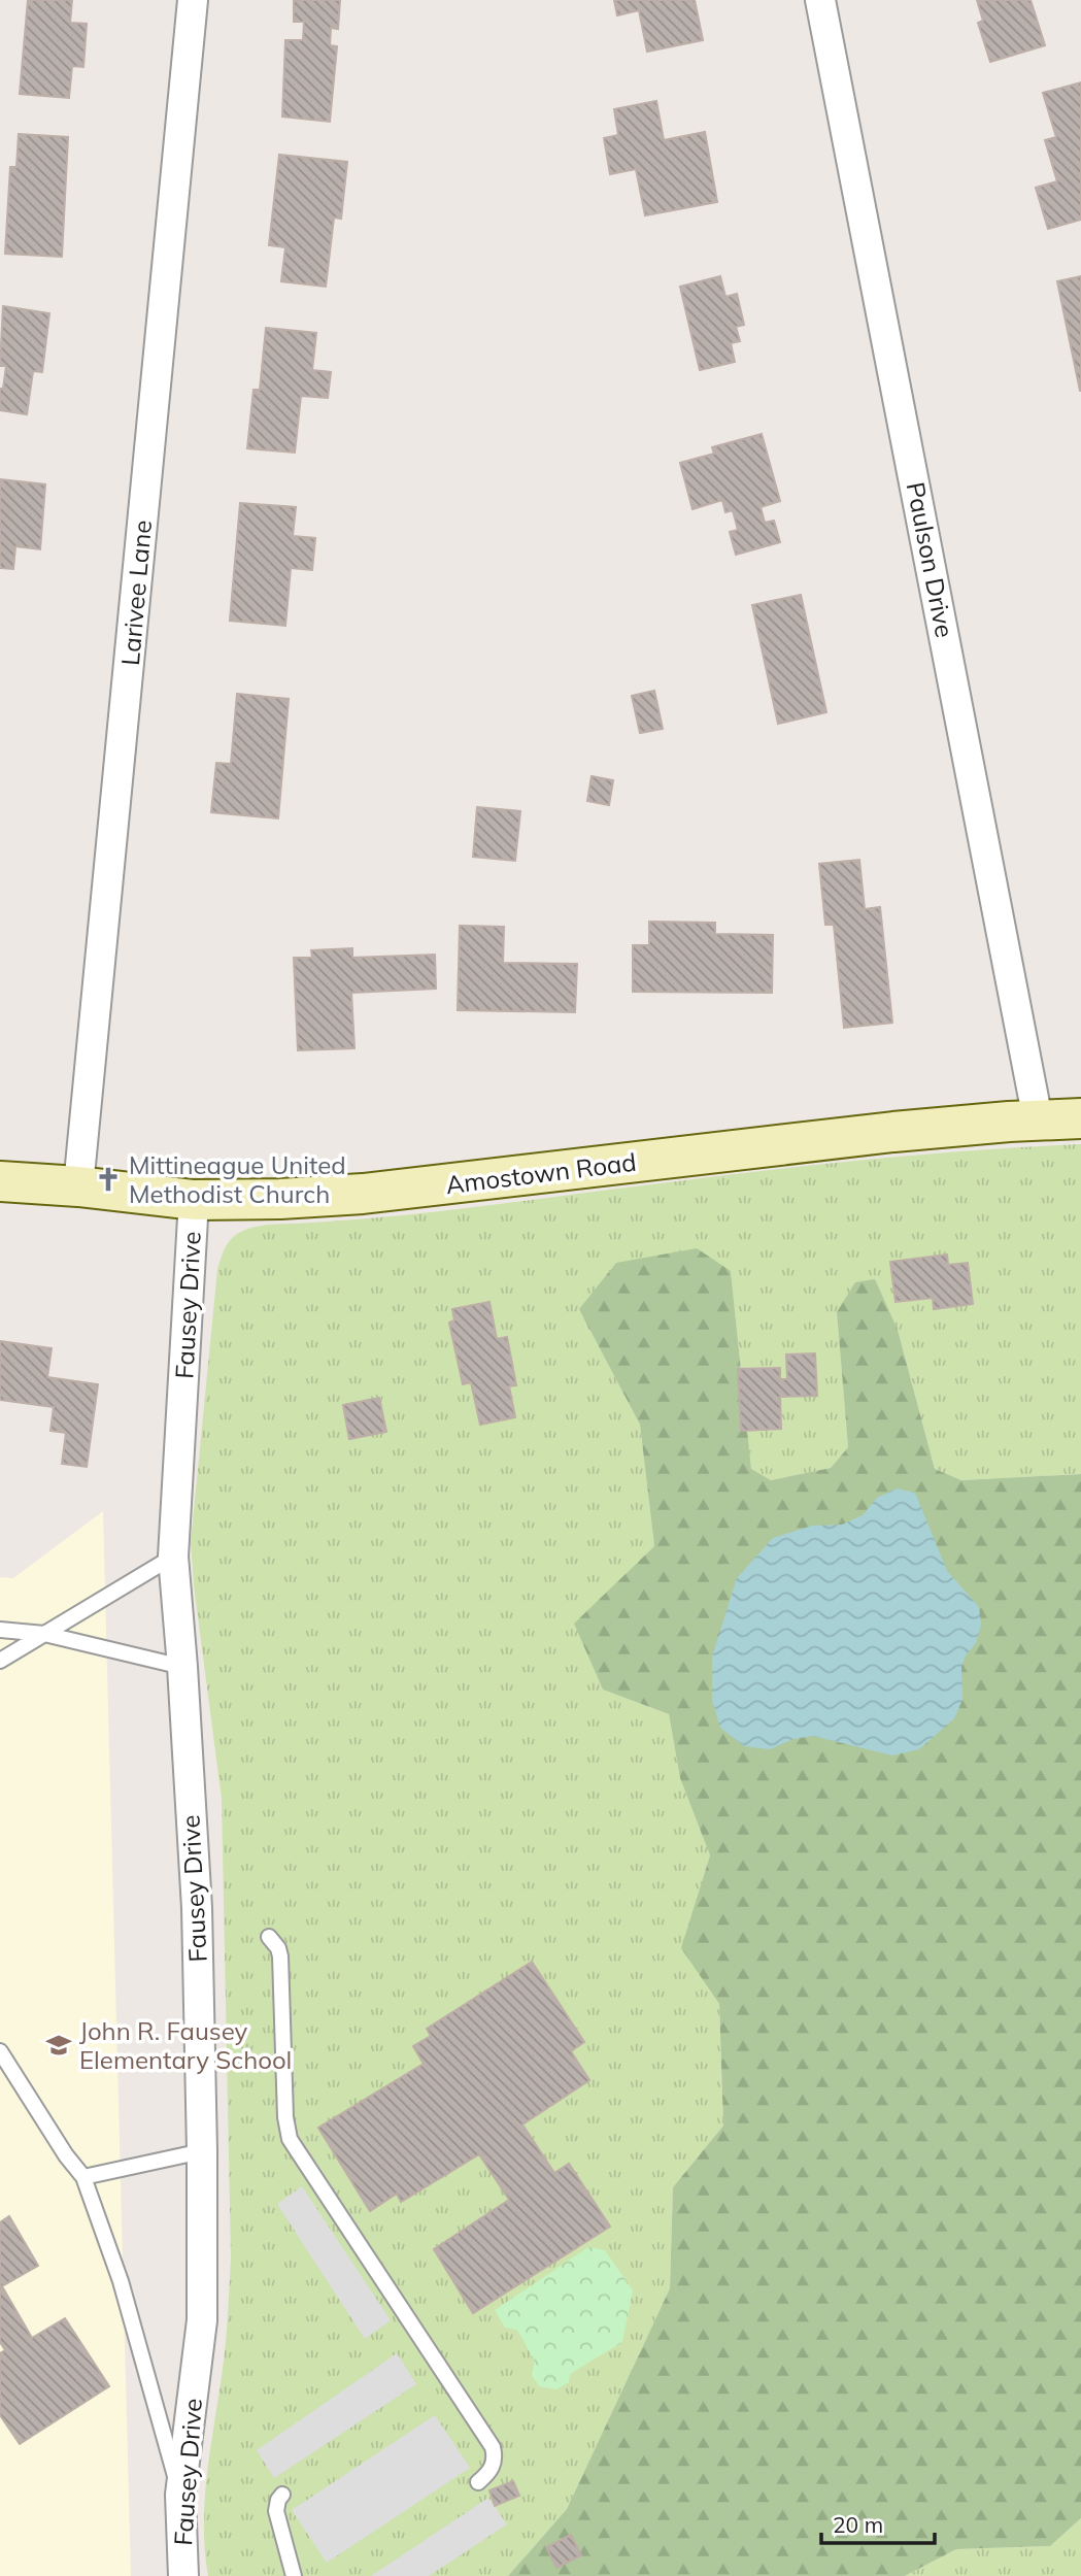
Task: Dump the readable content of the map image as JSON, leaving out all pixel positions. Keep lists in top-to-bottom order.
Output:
{
  "streets": {
    "street": [
      "Paulson Drive",
      "Larivee Lane",
      "Amostown Road",
      "Fausey Drive"
    ]
  },
  "crossings": [
    ["Paulson Drive", "Amostown Road"],
    ["Larivee Lane", "Amostown Road"],
    ["Amostown Road", "Fausey Drive"]
  ],
  "places": {
    "church": ["Mittineague United Methodist Church"],
    "school or university": ["John R. Fausey Elementary School"]
  },
  "scale_bar": "20 m"
}
